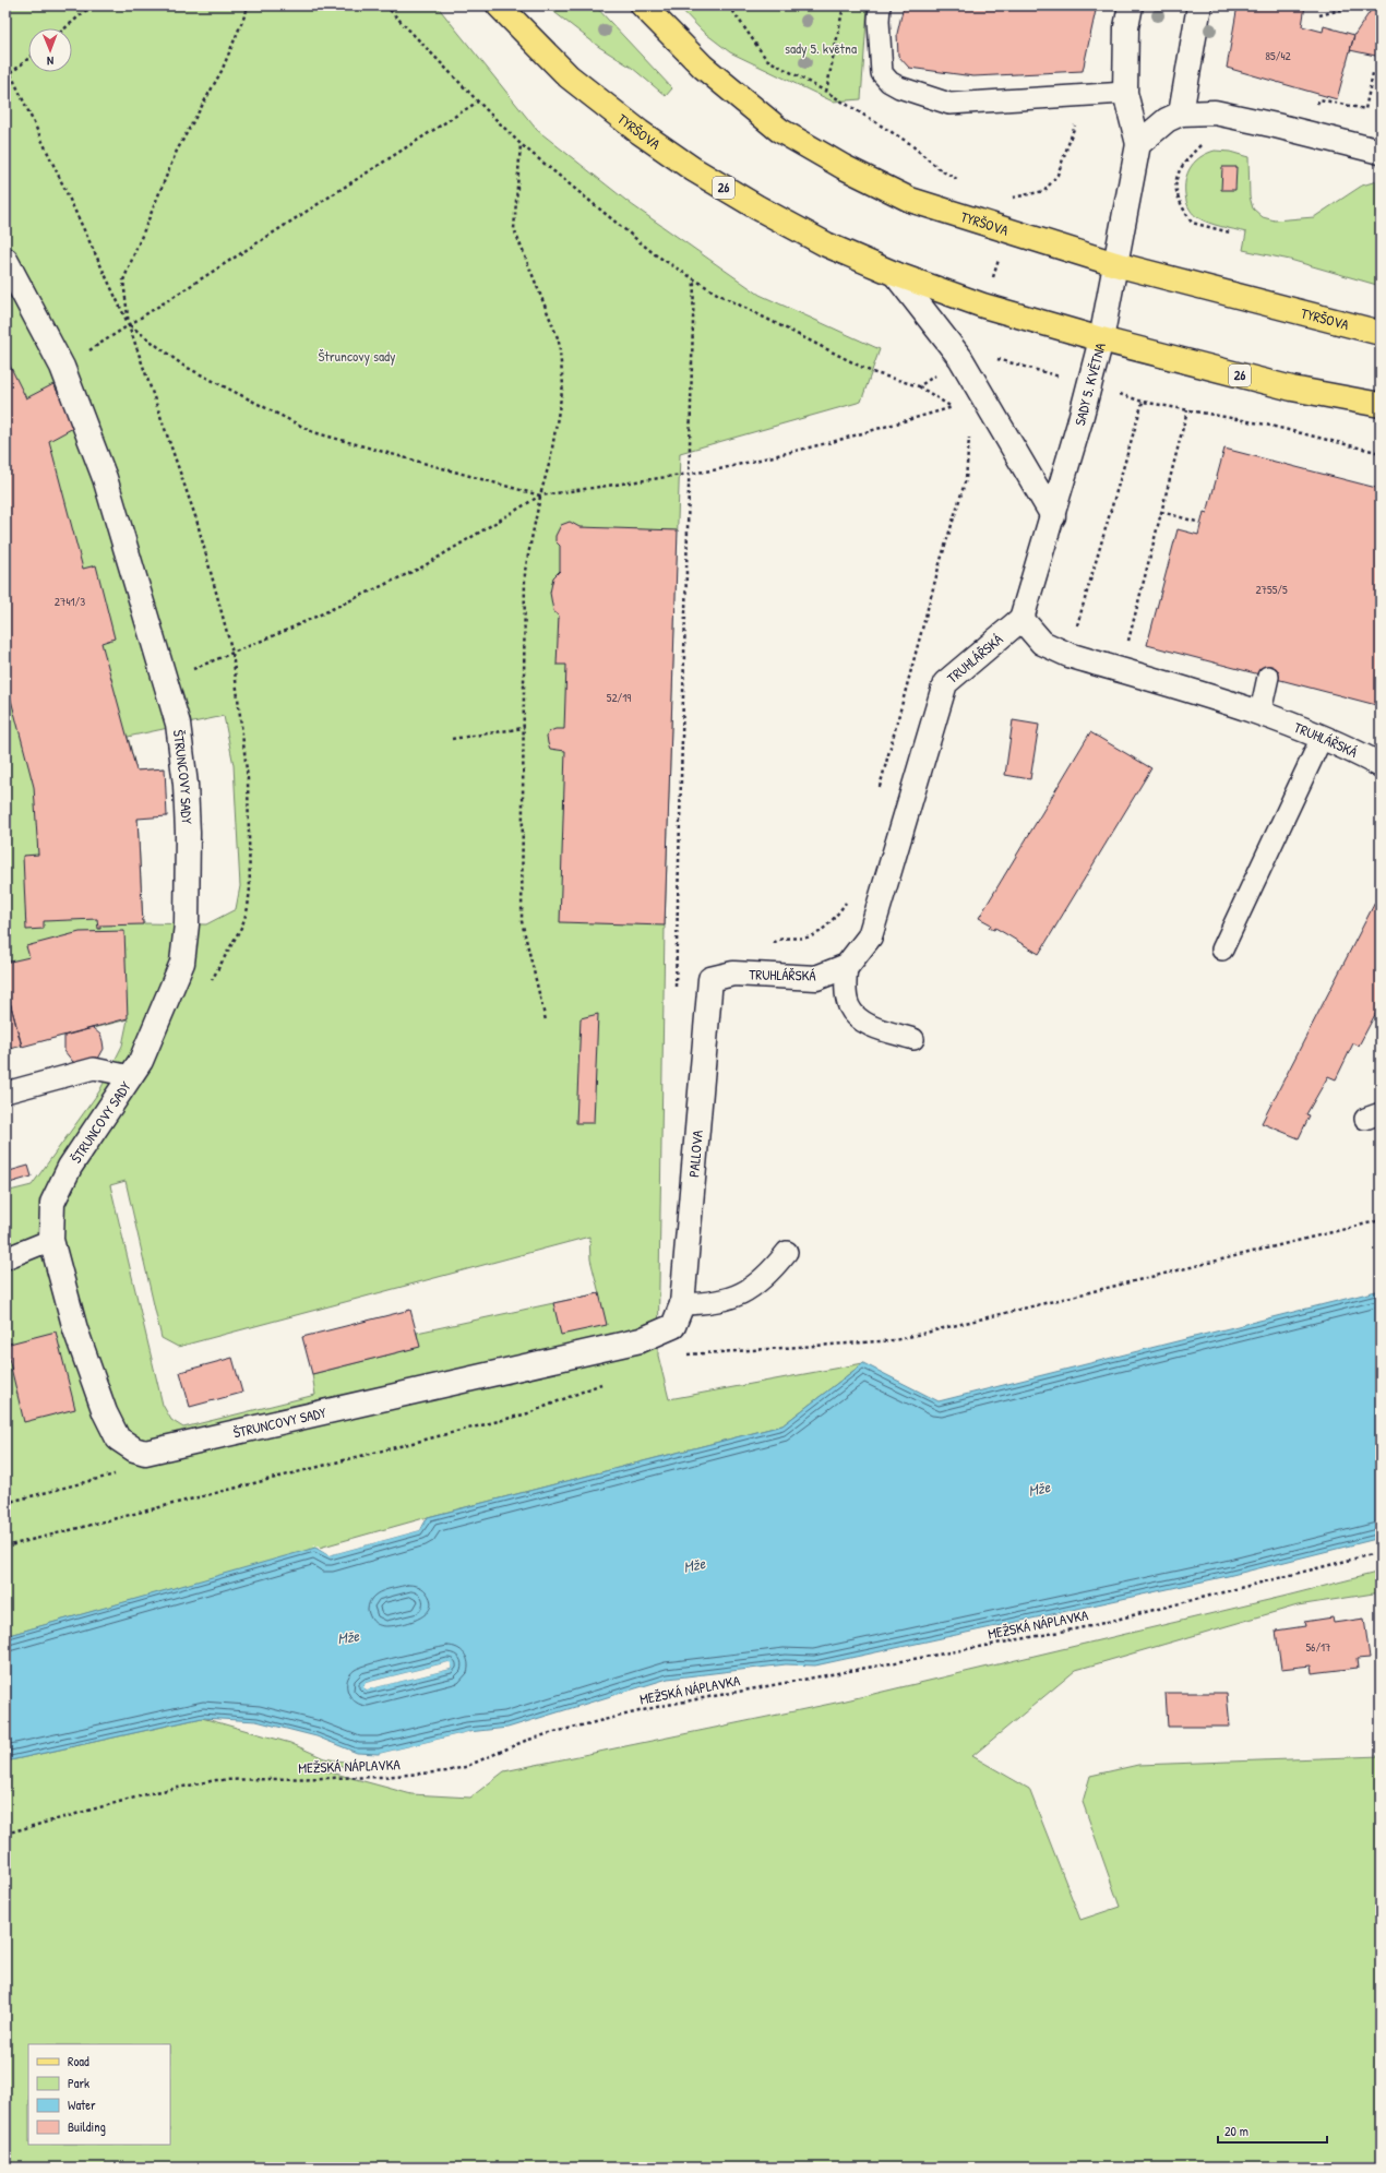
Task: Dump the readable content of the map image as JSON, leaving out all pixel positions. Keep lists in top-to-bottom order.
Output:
{
  "streets": {
    "main road": ["TYRŠOVA", "26"],
    "street": [
      "SADY 5. KVĚTNA",
      "TRUHLÁŘSKÁ",
      "ŠTRUNCOVY SADY",
      "PALLOVA"
    ],
    "path": ["MEŽSKÁ NÁPLAVKA"]
  },
  "crossings": [
    ["TYRŠOVA", "SADY 5. KVĚTNA"],
    ["SADY 5. KVĚTNA", "TRUHLÁŘSKÁ"],
    ["TRUHLÁŘSKÁ", "PALLOVA"],
    ["ŠTRUNCOVY SADY", "PALLOVA"]
  ],
  "water": ["Mže"],
  "parks": ["sady 5. května", "Štruncovy sady"],
  "house_numbers": [
    "85/42",
    "2755/5",
    "2741/3",
    "52/19",
    "56/17"
  ],
  "legend": [
    "Road",
    "Park",
    "Water",
    "Building"
  ],
  "scale_bar": "20 m",
  "north": "bottom"
}
